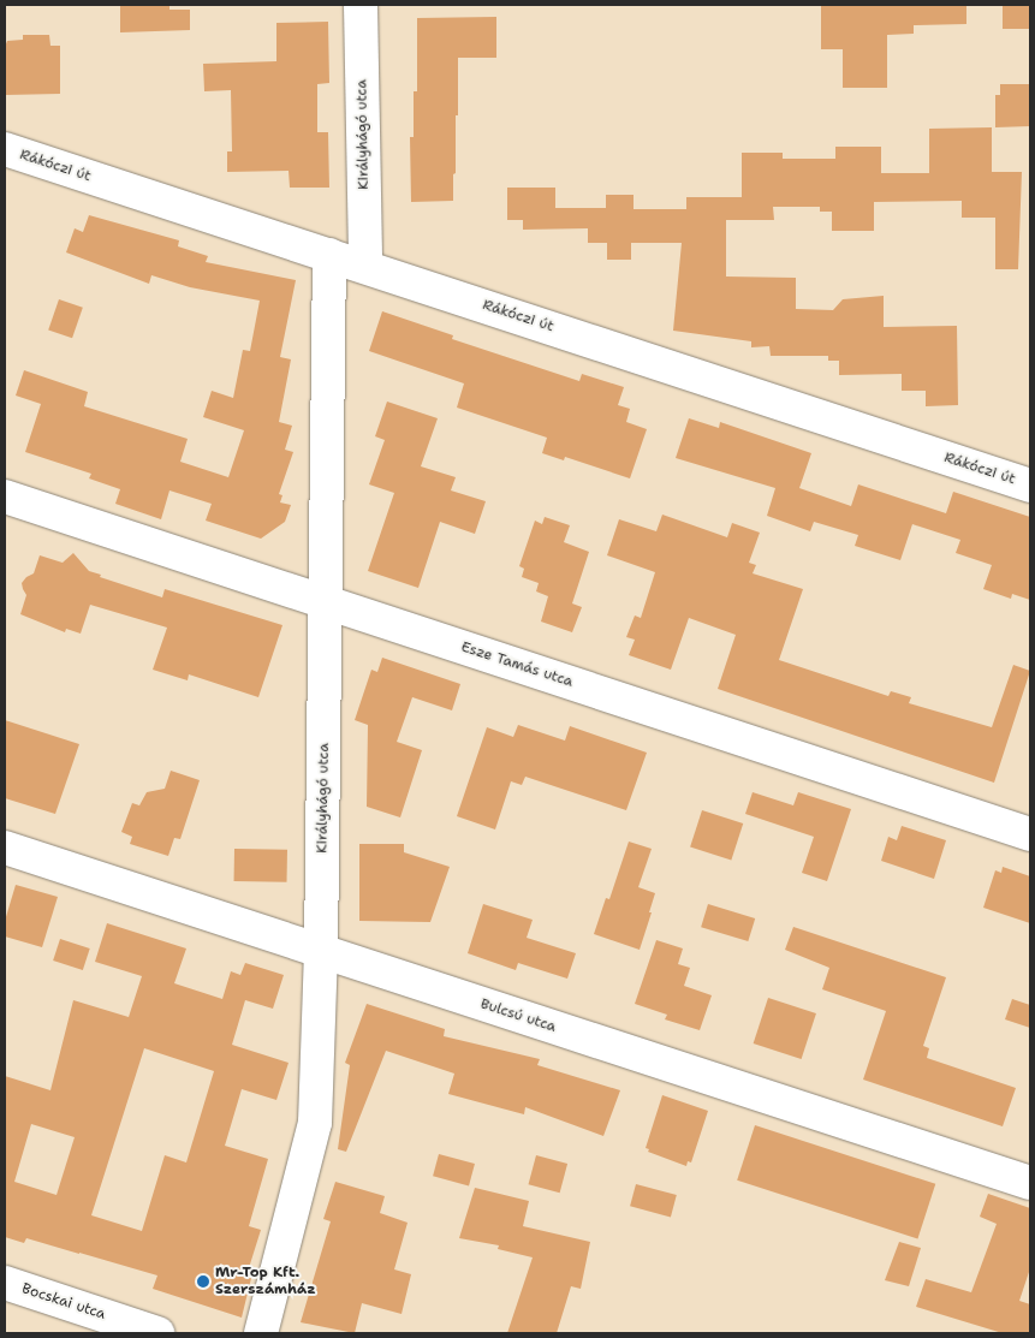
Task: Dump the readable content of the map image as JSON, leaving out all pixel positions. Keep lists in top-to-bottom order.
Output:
{
  "streets": {
    "street": [
      "Királyhágó utca",
      "Rákóczi út",
      "Esze Tamás utca",
      "Bulcsú utca",
      "Bocskai utca"
    ]
  },
  "crossings": [
    ["Királyhágó utca", "Rákóczi út"],
    ["Királyhágó utca", "Esze Tamás utca"],
    ["Királyhágó utca", "Bulcsú utca"]
  ],
  "places": ["Mr-Top Kft. Szerszámház"]
}
